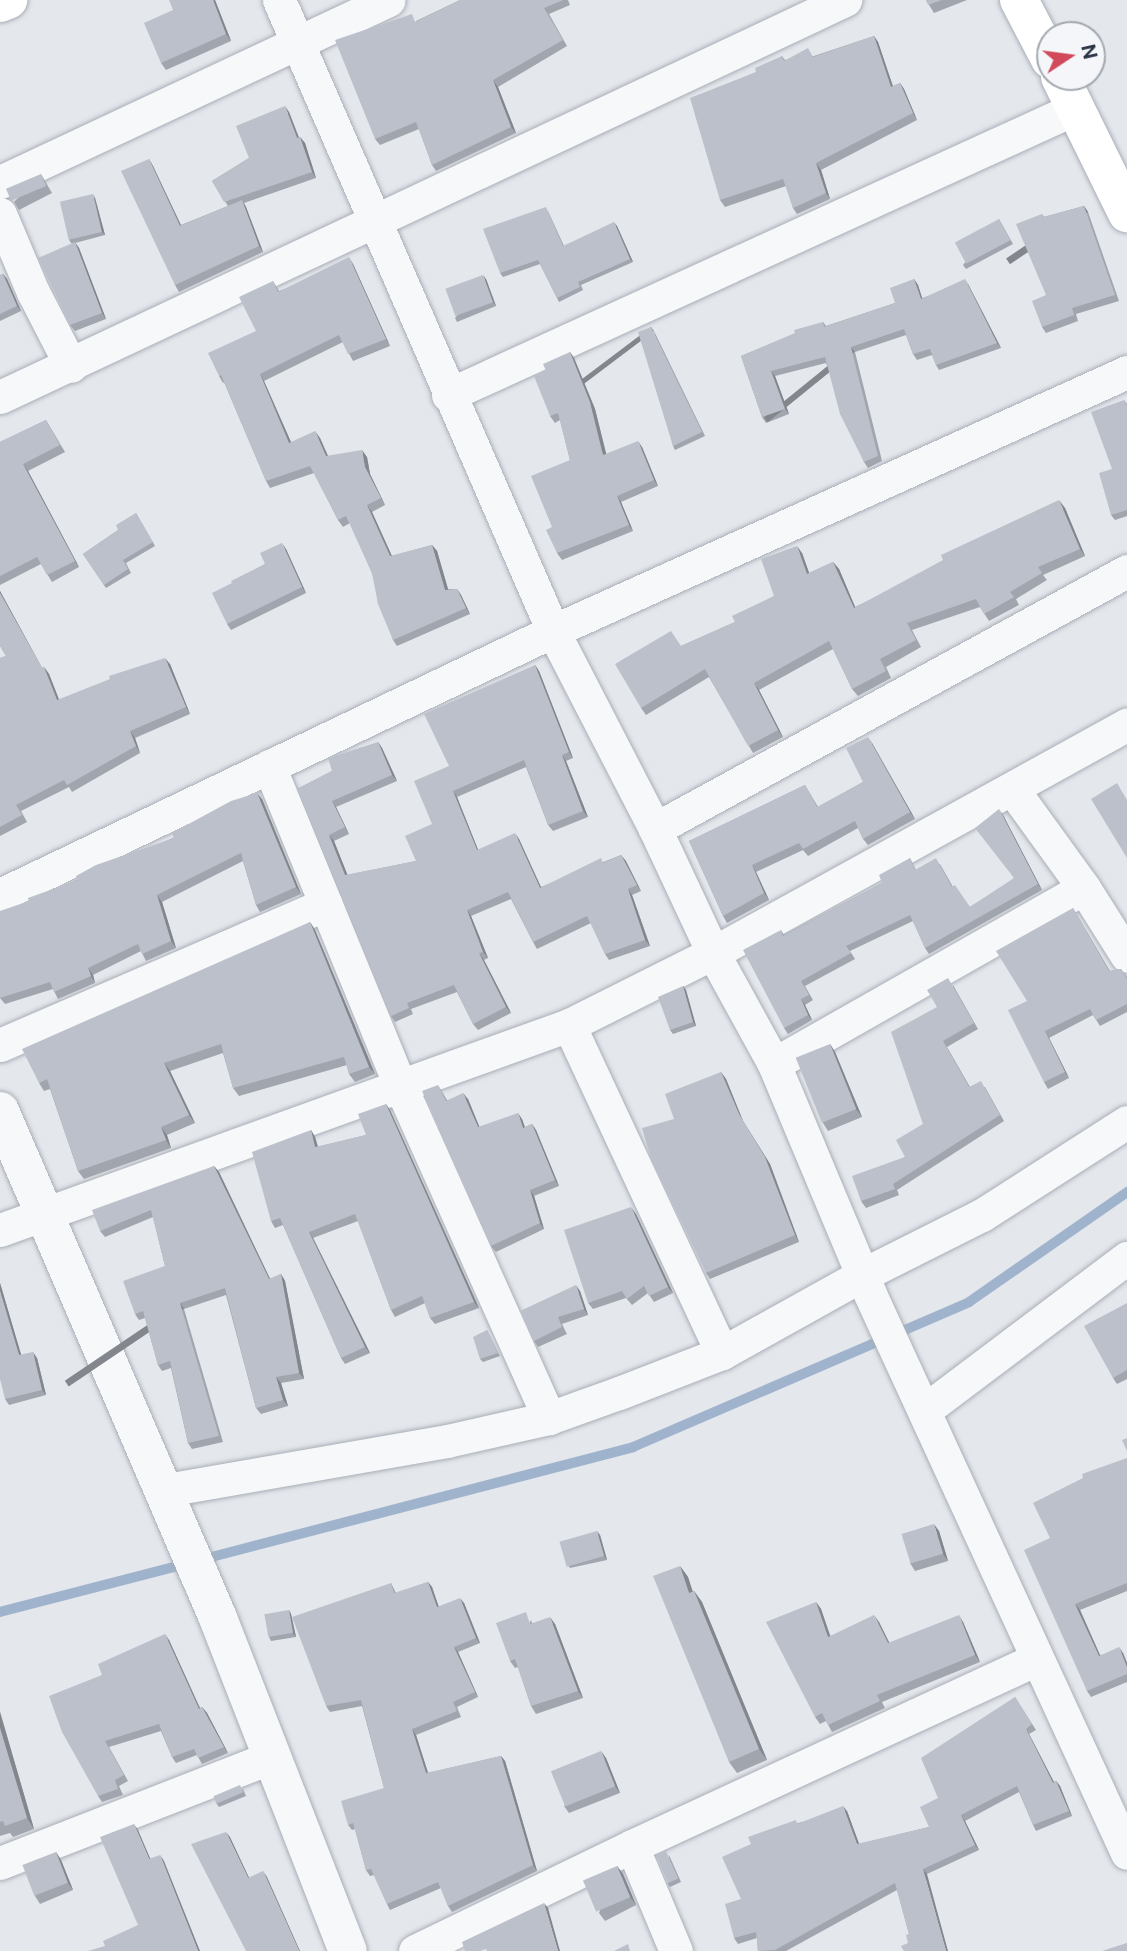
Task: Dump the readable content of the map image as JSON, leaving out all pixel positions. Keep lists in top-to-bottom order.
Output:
{
  "north": "right"
}
